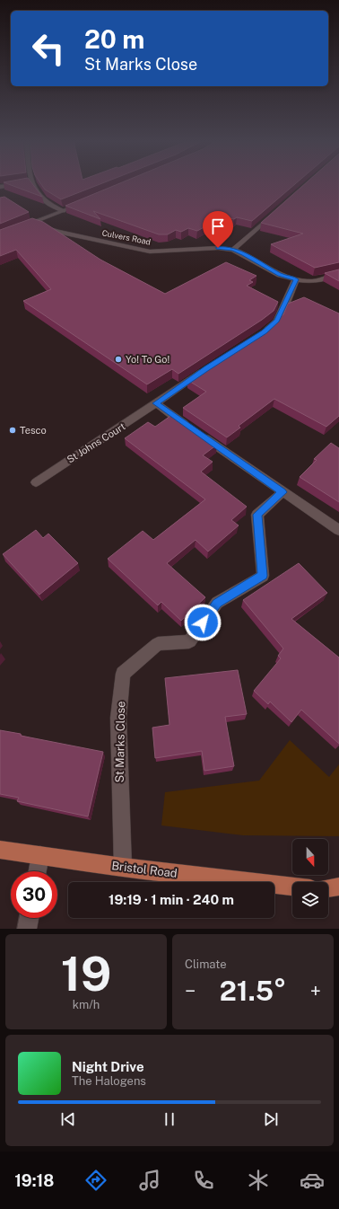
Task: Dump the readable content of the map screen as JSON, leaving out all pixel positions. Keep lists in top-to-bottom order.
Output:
{
  "streets": {
    "main road": ["Bristol Road"],
    "street": ["Culvers Road", "St Johns Court", "St Marks Close"]
  },
  "crossings": [
    ["St Marks Close", "Bristol Road"]
  ],
  "places": ["Yo! To Go!", "Tesco"],
  "north": "bottom",
  "page": {
    "turn": ["20 m", "St Marks Close"],
    "limit": "30",
    "trip": "19:19 · 1 min · 240 m",
    "tile": [
      ["19", "km/h"],
      "Climate"
    ],
    "heat": ["−", "21.5°", "+"],
    "song": ["Night Drive", "The Halogens"],
    "tabs": "19:18"
  }
}
